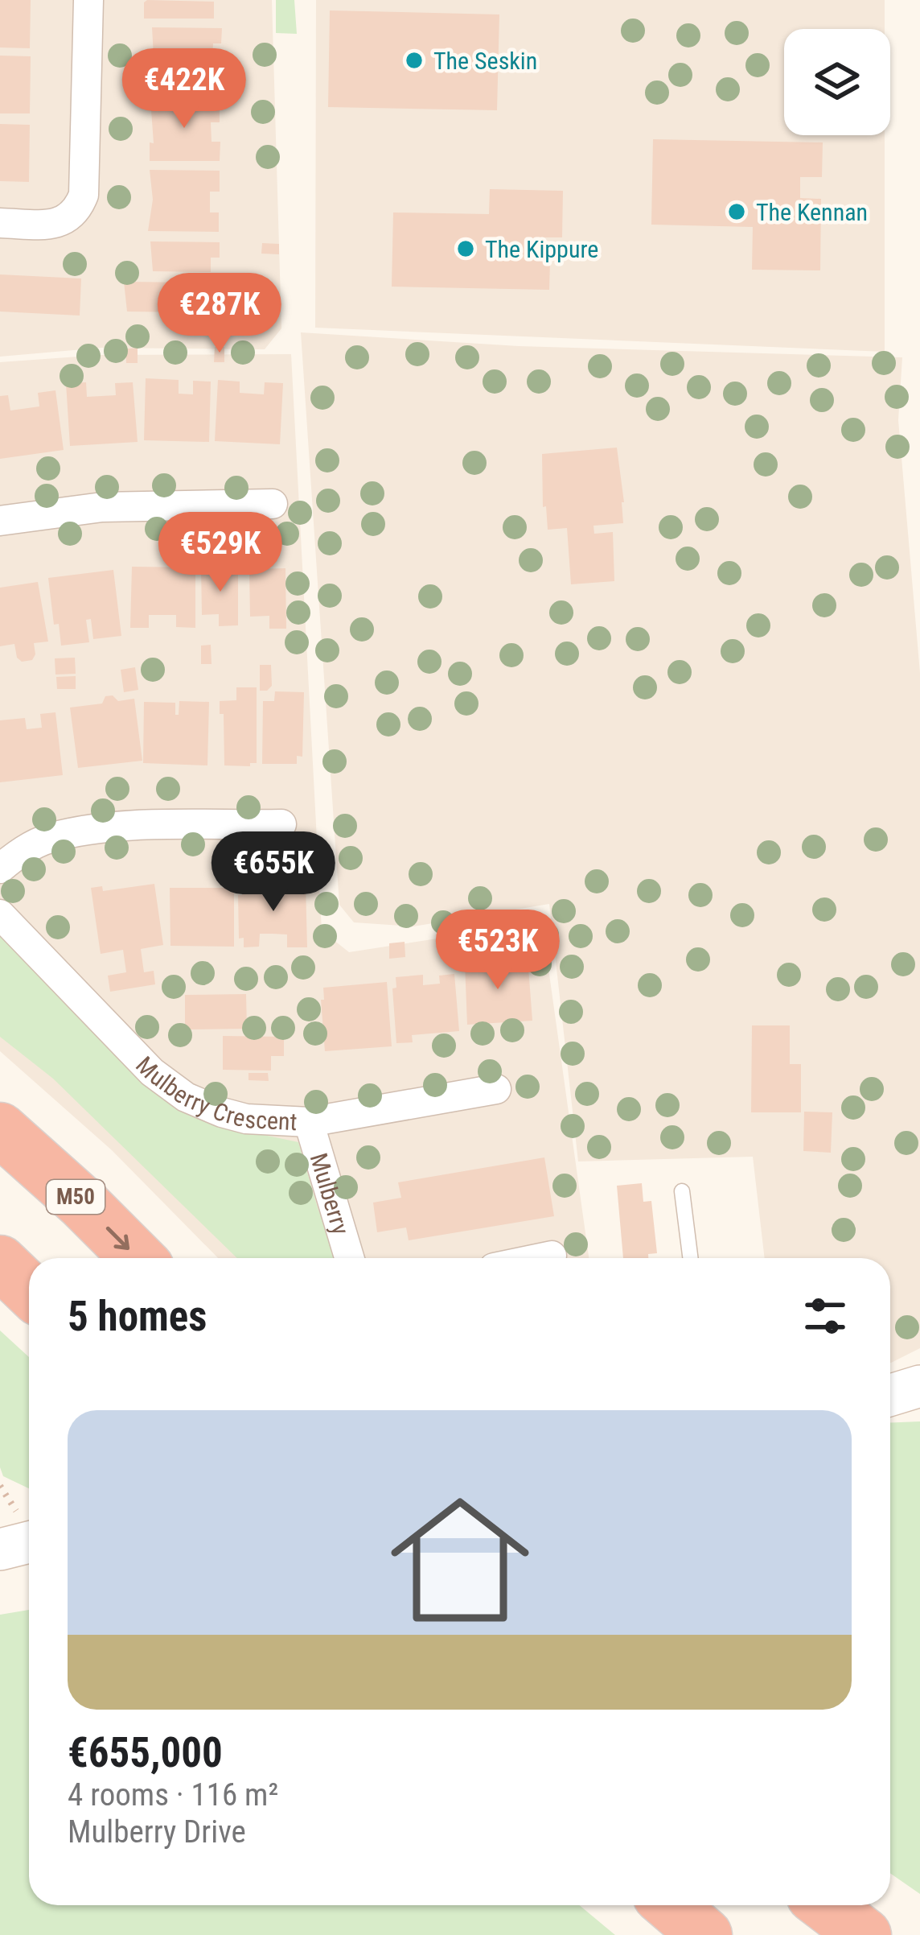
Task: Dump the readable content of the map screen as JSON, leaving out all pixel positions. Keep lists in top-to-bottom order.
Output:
{
  "streets": {
    "highway": ["M50"],
    "street": ["Mulberry Crescent", "Mulberry"]
  },
  "crossings": [
    ["Mulberry Crescent", "Mulberry"]
  ],
  "places": ["The Seskin", "The Kennan", "The Kippure"],
  "page": {
    "price": [
      "€422K",
      "€287K",
      "€529K",
      "€655K",
      "€523K"
    ],
    "heading": "5 homes",
    "list": [
      {
        "name": "€655,000",
        "note": "4 rooms · 116 m² · Mulberry Drive"
      }
    ]
  }
}
